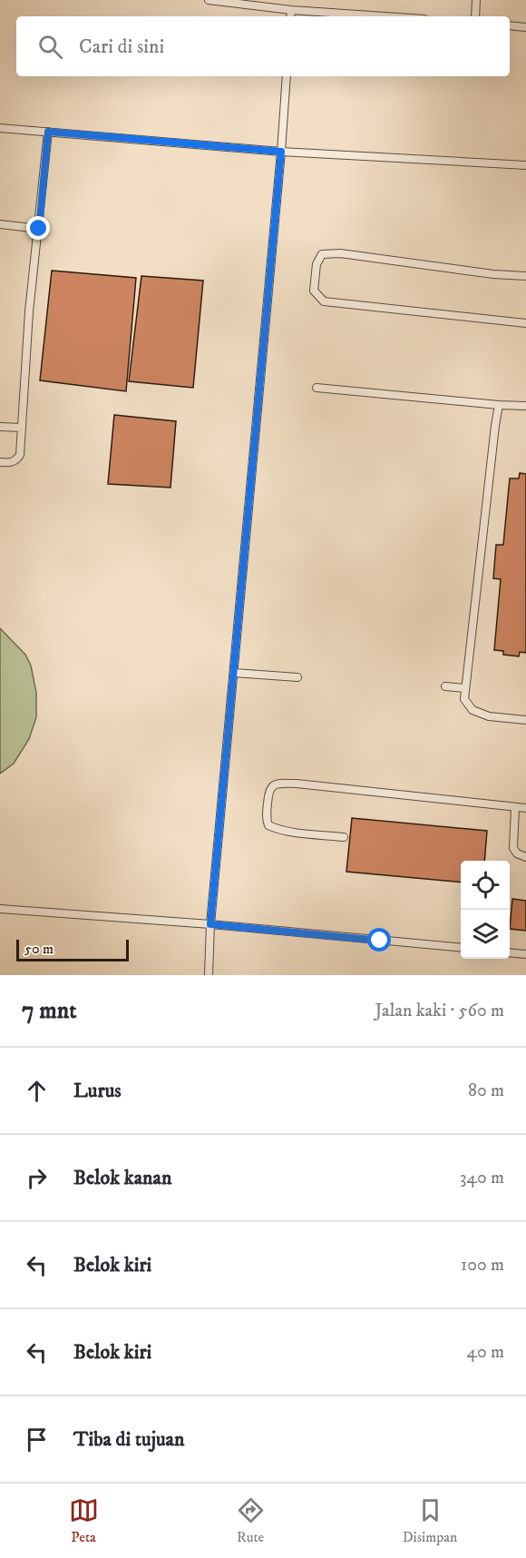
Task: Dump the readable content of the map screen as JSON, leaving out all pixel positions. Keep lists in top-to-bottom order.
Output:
{
  "scale_bar": "50 m",
  "page": {
    "search": "Cari di sini",
    "scale": "50 m",
    "heading": ["7 mnt", "Jalan kaki · 560 m"],
    "list": [
      ["Lurus", "80 m"],
      ["Belok kanan", "340 m"],
      ["Belok kiri", "100 m"],
      ["Belok kiri", "40 m"],
      "Tiba di tujuan"
    ],
    "nav": ["Peta", "Rute", "Disimpan"]
  }
}
